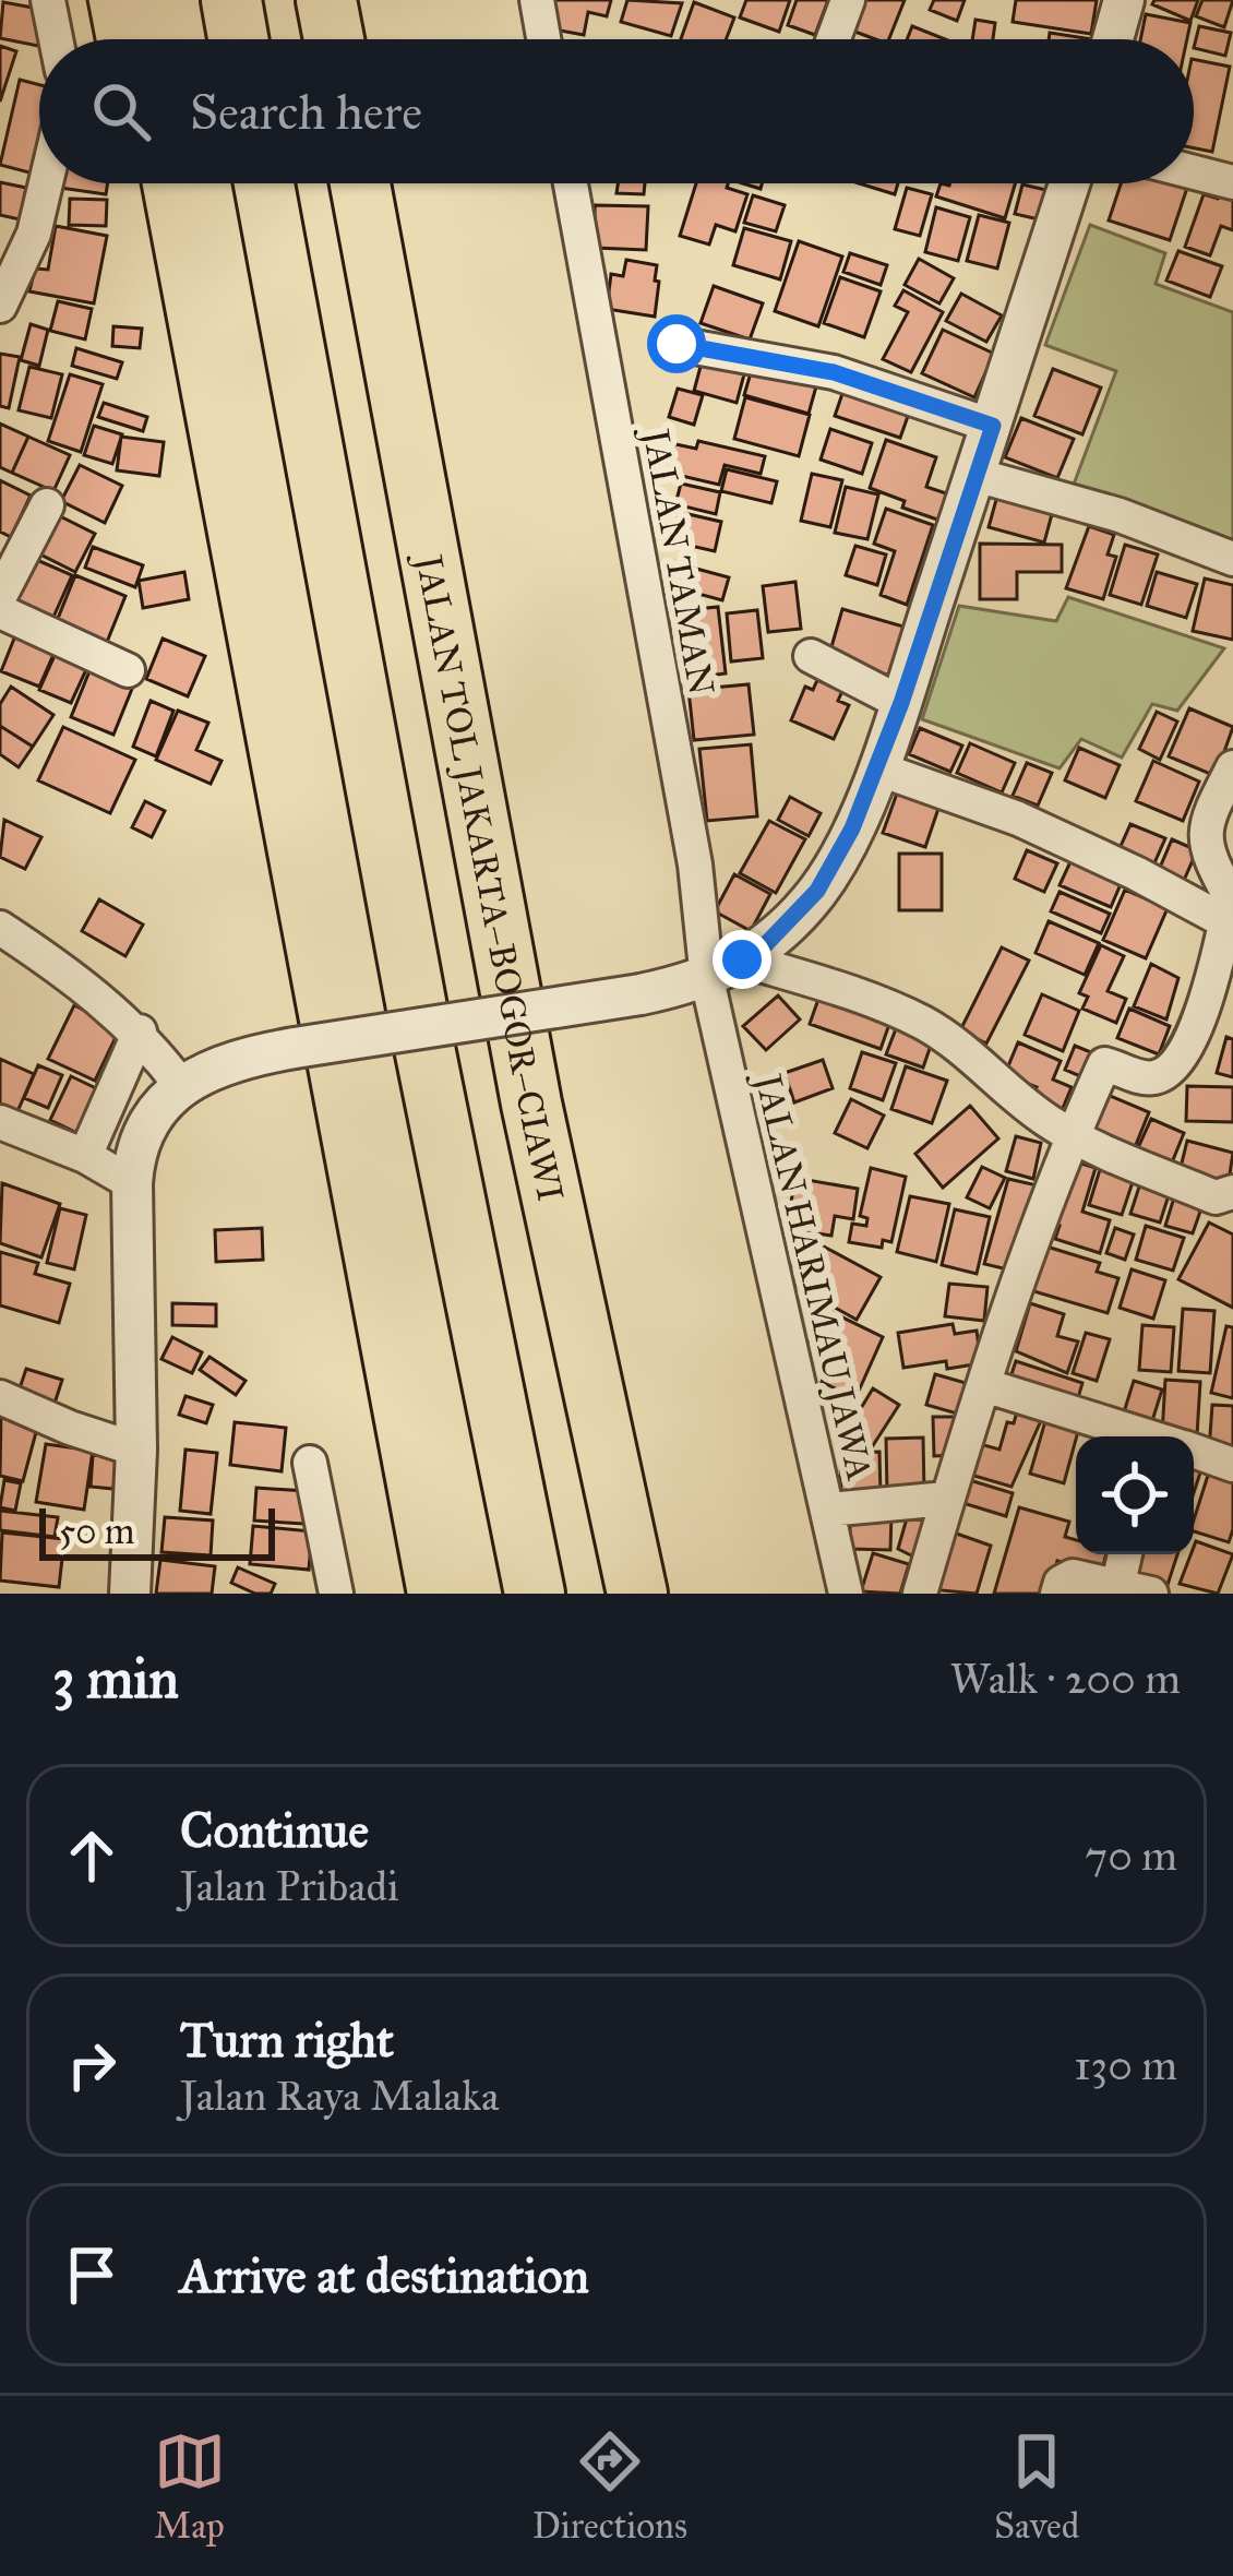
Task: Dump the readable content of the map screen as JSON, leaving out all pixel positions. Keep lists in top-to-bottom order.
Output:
{
  "streets": {
    "highway": ["JALAN TOL JAKARTA–BOGOR–CIAWI"],
    "street": ["JALAN TAMAN", "JALAN HARIMAU JAWA"]
  },
  "crossings": [
    ["JALAN TAMAN", "JALAN HARIMAU JAWA"]
  ],
  "scale_bar": "50 m",
  "page": {
    "search": "Search here",
    "scale": "50 m",
    "heading": ["3 min", "Walk · 200 m"],
    "list": [
      ["Continue", "Jalan Pribadi", "70 m"],
      ["Turn right", "Jalan Raya Malaka", "130 m"],
      "Arrive at destination"
    ],
    "nav": ["Map", "Directions", "Saved"]
  }
}
